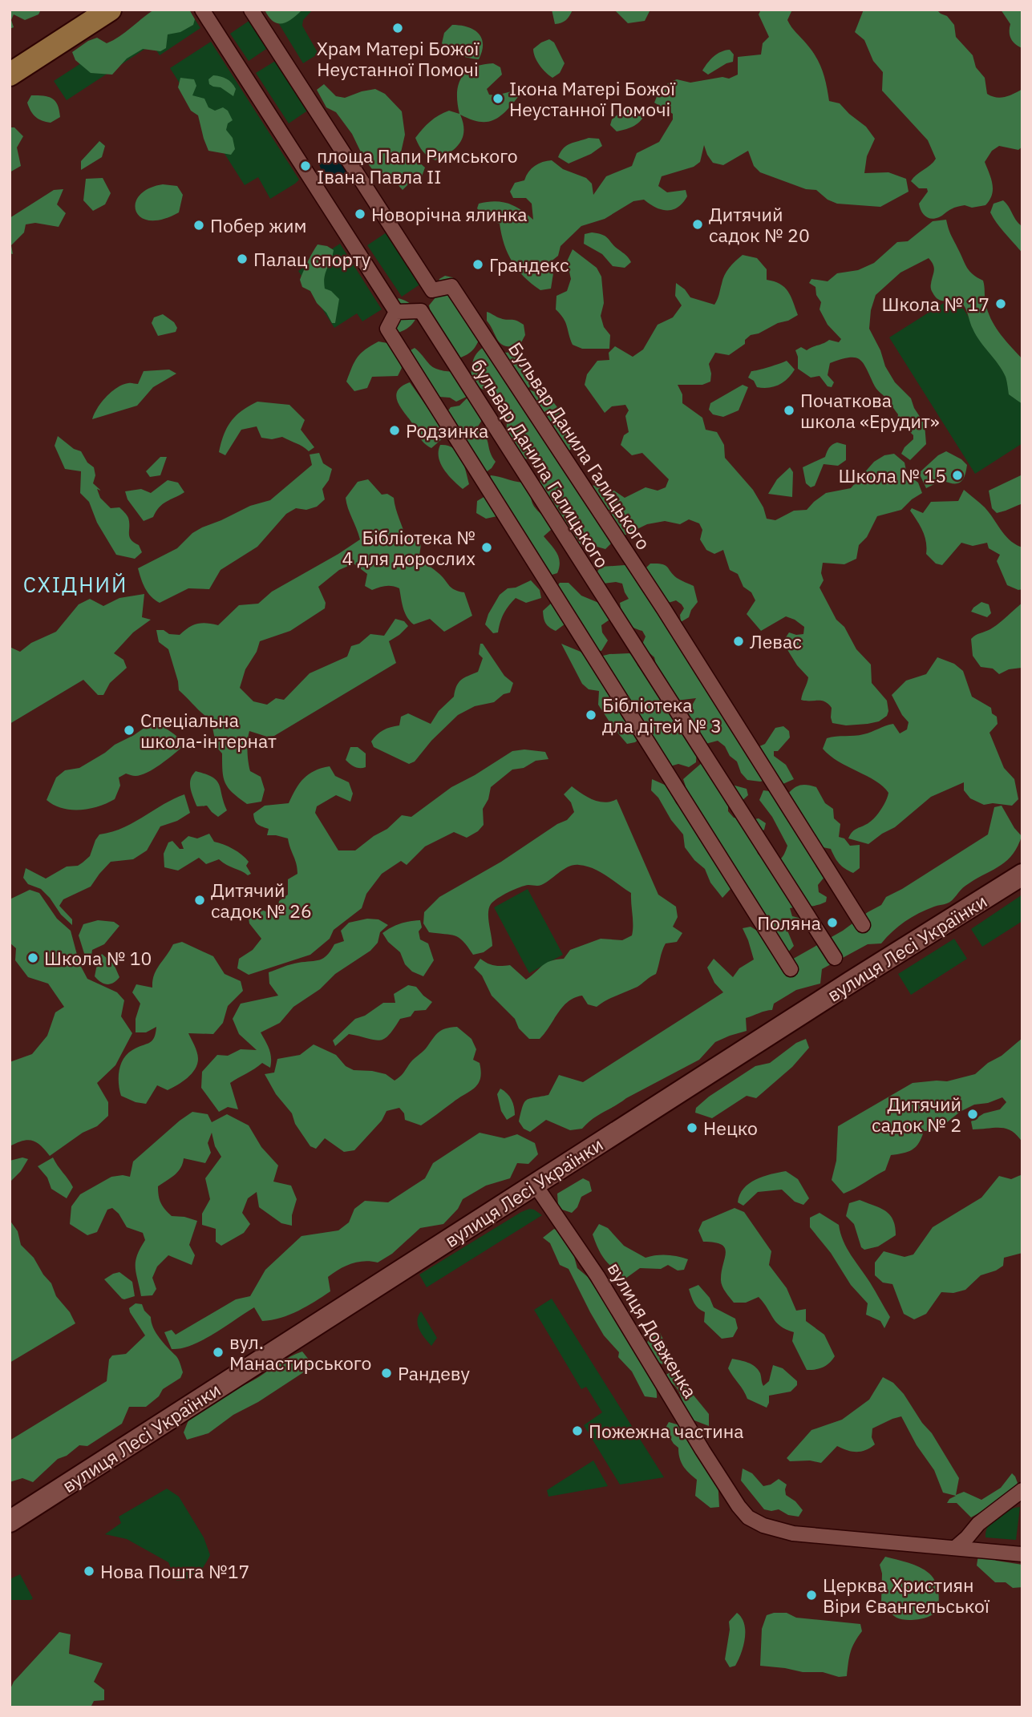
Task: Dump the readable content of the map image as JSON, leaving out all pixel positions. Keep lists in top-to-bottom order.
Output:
{
  "streets": {
    "main road": ["вулиця Лесі Українки"],
    "street": ["Бульвар Данила Галицького", "бульвар Данила Галицького", "вулиця Довженка"]
  },
  "crossings": [
    ["вулиця Лесі Українки", "вулиця Довженка"]
  ],
  "districts": ["СХІДНИЙ"],
  "places": [
    "Храм Матері Божої Неустанної Помочі",
    "Ікона Матері Божої Неустанної Помочі",
    "площа Папи Римського Івана Павла ІІ",
    "Новорічна ялинка",
    "Дитячий садок № 20",
    "Побер жим",
    "Палац спорту",
    "Грандекс",
    "Школа № 17",
    "Початкова школа «Ерудит»",
    "Родзинка",
    "Школа № 15",
    "Бібліотека № 4 для дорослих",
    "Левас",
    "Бібліотека дла дітей № 3",
    "Спеціальна школа-інтернат",
    "Дитячий садок № 26",
    "Поляна",
    "Школа № 10",
    "Дитячий садок № 2",
    "Нецко",
    "вул. Манастирського",
    "Рандеву",
    "Пожежна частина",
    "Нова Пошта №17",
    "Церква Християн Віри Євангельської"
  ]
}
